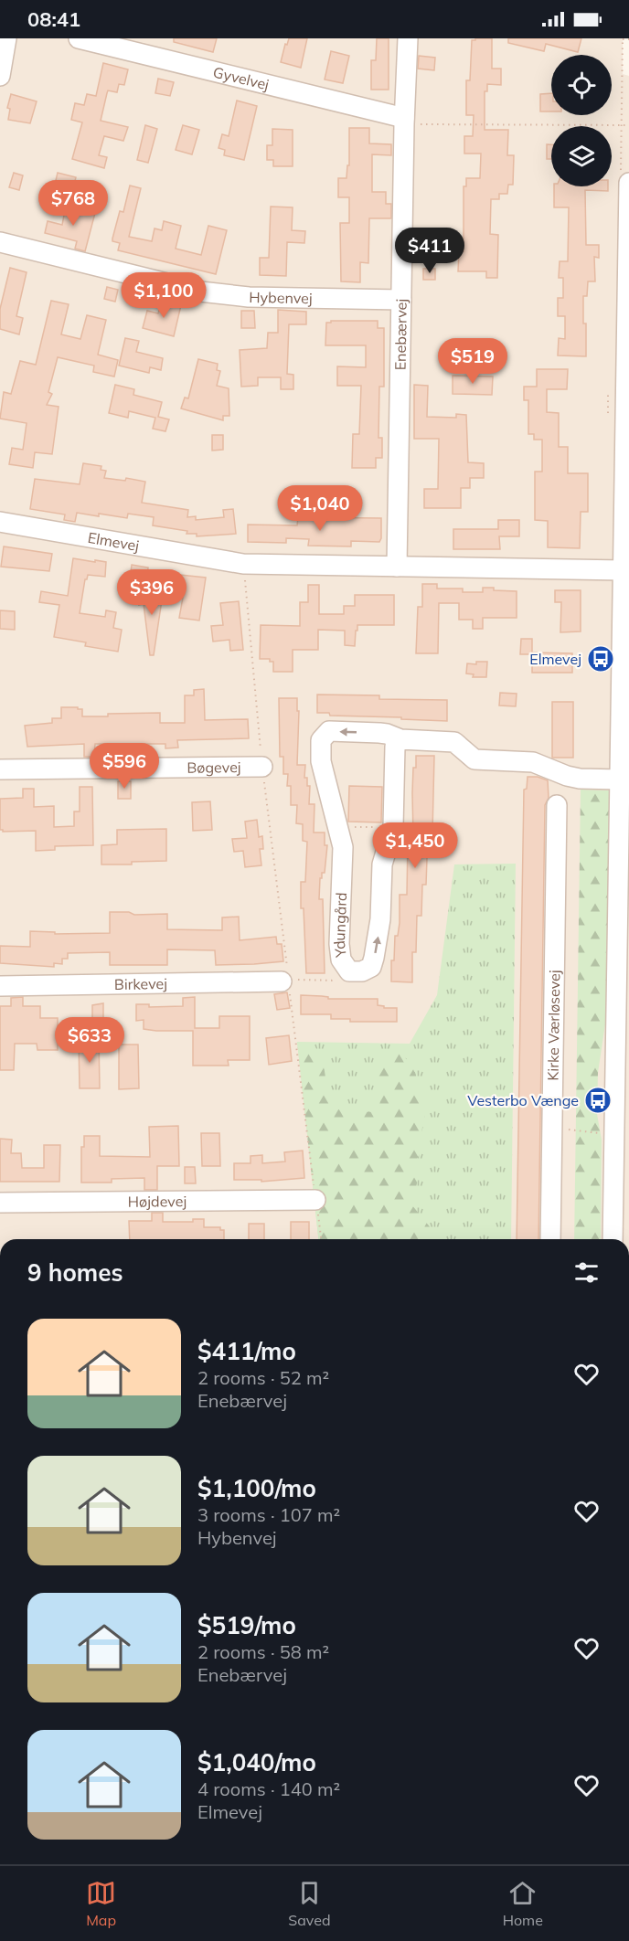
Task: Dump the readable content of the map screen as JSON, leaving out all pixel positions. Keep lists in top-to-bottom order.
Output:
{
  "streets": {
    "street": [
      "Gyvelvej",
      "Hybenvej",
      "Enebærvej",
      "Elmevej",
      "Bøgevej",
      "Ydungård",
      "Birkevej",
      "Kirke Værløsevej",
      "Højdevej"
    ]
  },
  "crossings": [
    ["Gyvelvej", "Enebærvej"],
    ["Hybenvej", "Enebærvej"],
    ["Enebærvej", "Elmevej"]
  ],
  "places": {
    "bus stop": ["Elmevej", "Vesterbo Vænge"]
  },
  "page": {
    "status": "08:41",
    "price": [
      "$768",
      "$411",
      "$1,100",
      "$519",
      "$1,040",
      "$396",
      "$596",
      "$1,450",
      "$633"
    ],
    "heading": "9 homes",
    "list": [
      {
        "name": "$411/mo",
        "note": "2 rooms · 52 m² · Enebærvej"
      },
      {
        "name": "$1,100/mo",
        "note": "3 rooms · 107 m² · Hybenvej"
      },
      {
        "name": "$519/mo",
        "note": "2 rooms · 58 m² · Enebærvej"
      },
      {
        "name": "$1,040/mo",
        "note": "4 rooms · 140 m² · Elmevej"
      }
    ],
    "tabs": ["Map", "Saved", "Home"]
  }
}
